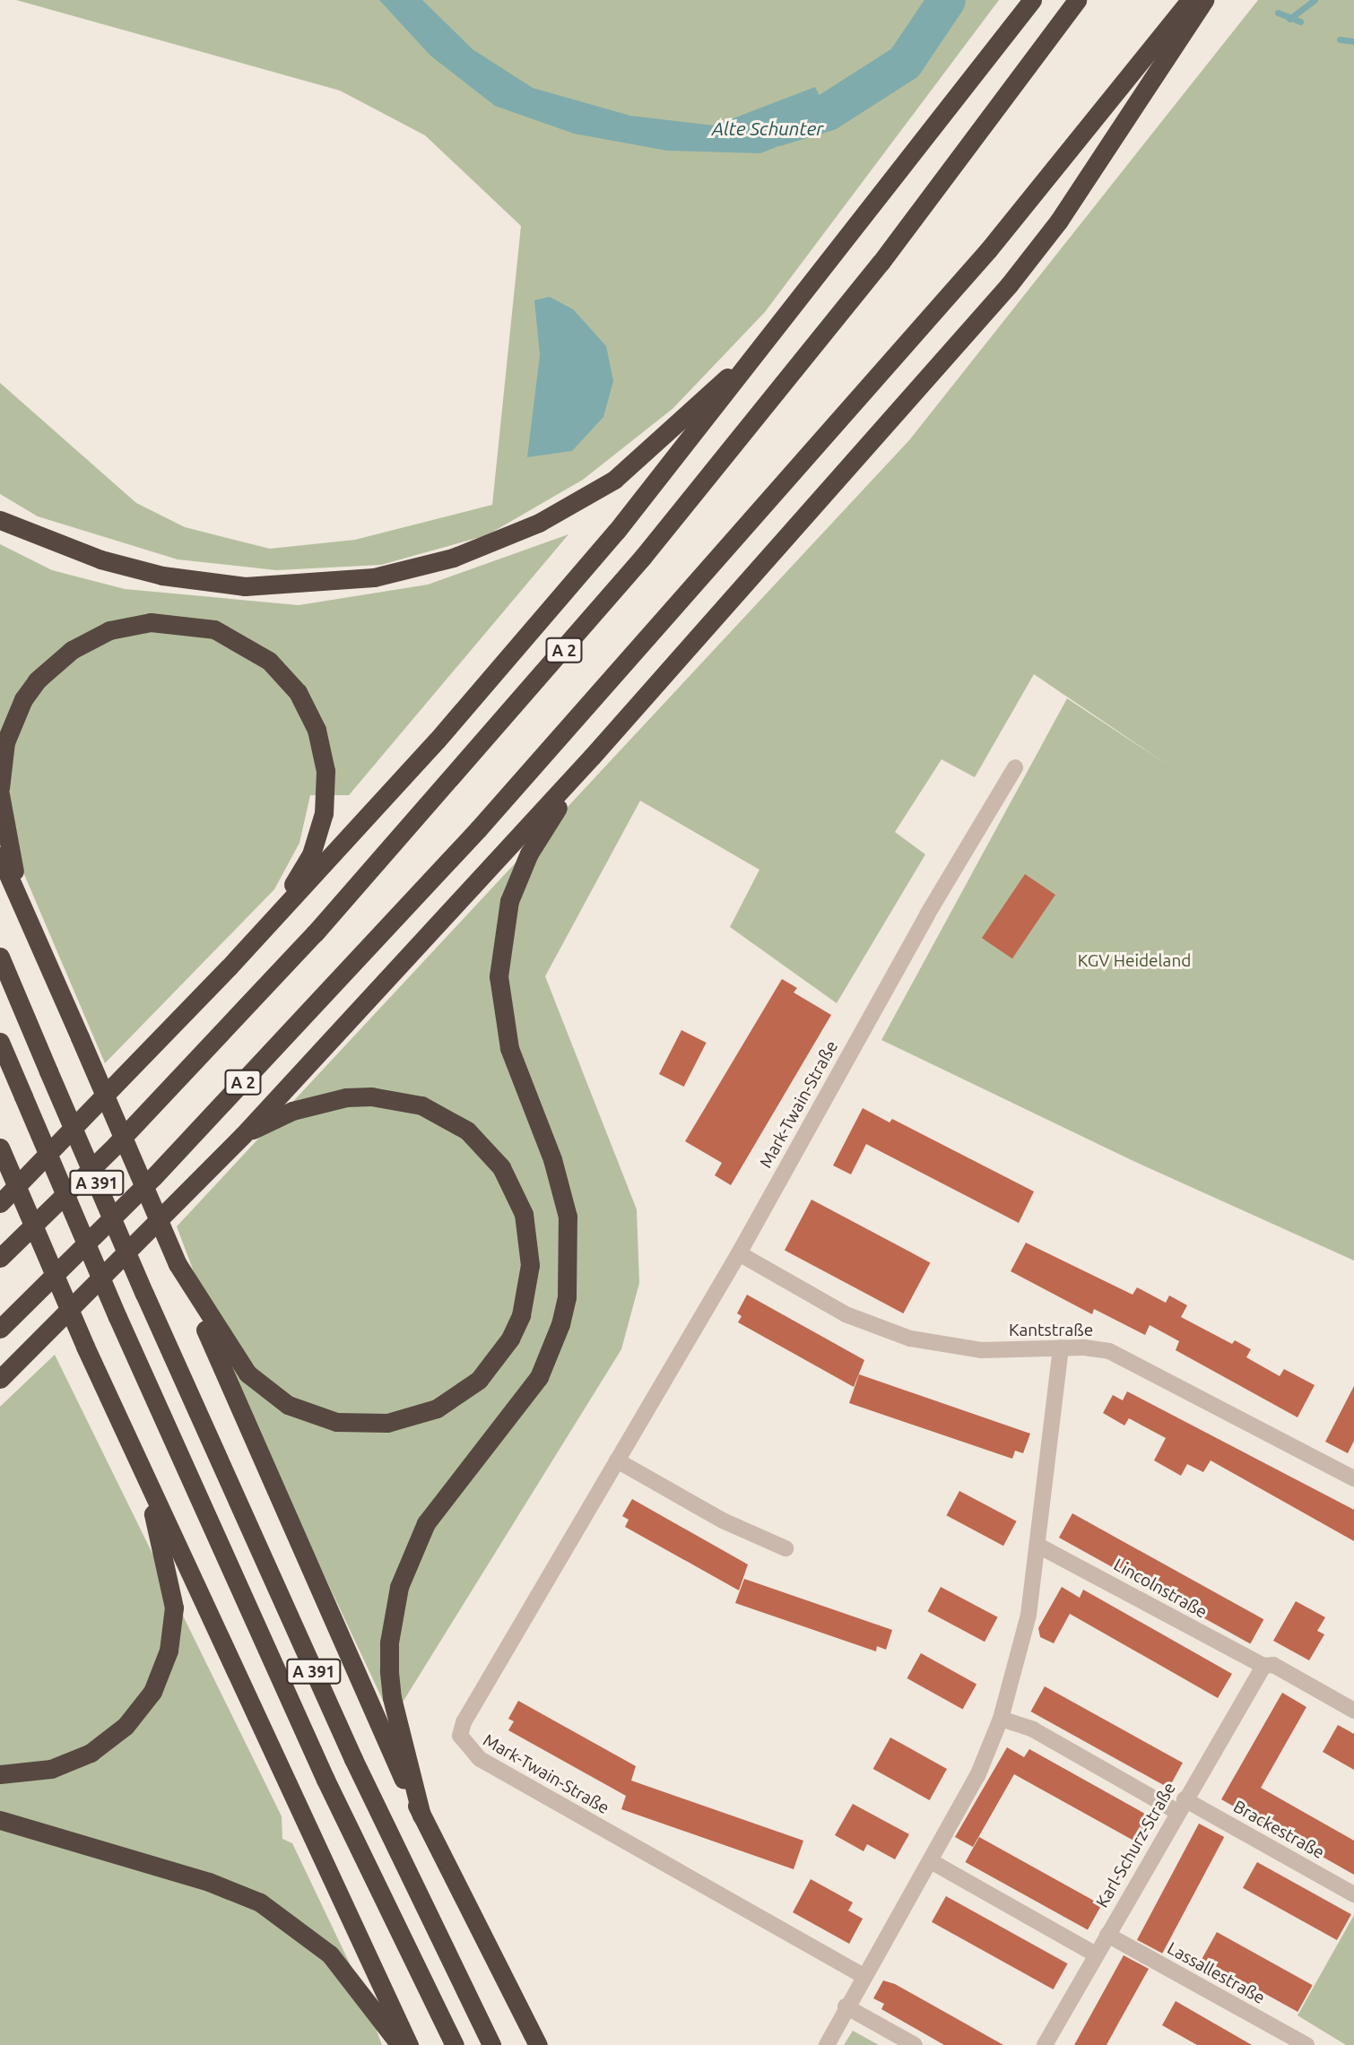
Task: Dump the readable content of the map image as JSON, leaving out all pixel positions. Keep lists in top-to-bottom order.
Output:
{
  "streets": {
    "highway": ["A 2", "A 391"],
    "street": [
      "Mark-Twain-Straße",
      "Kantstraße",
      "Lincolnstraße",
      "Brackestraße",
      "Karl-Schurz-Straße",
      "Lassallestraße"
    ]
  },
  "crossings": [
    ["Mark-Twain-Straße", "Kantstraße"],
    ["Lincolnstraße", "Karl-Schurz-Straße"],
    ["Brackestraße", "Karl-Schurz-Straße"],
    ["Karl-Schurz-Straße", "Lassallestraße"]
  ],
  "water": ["Alte Schunter"],
  "parks": ["KGV Heideland"]
}
